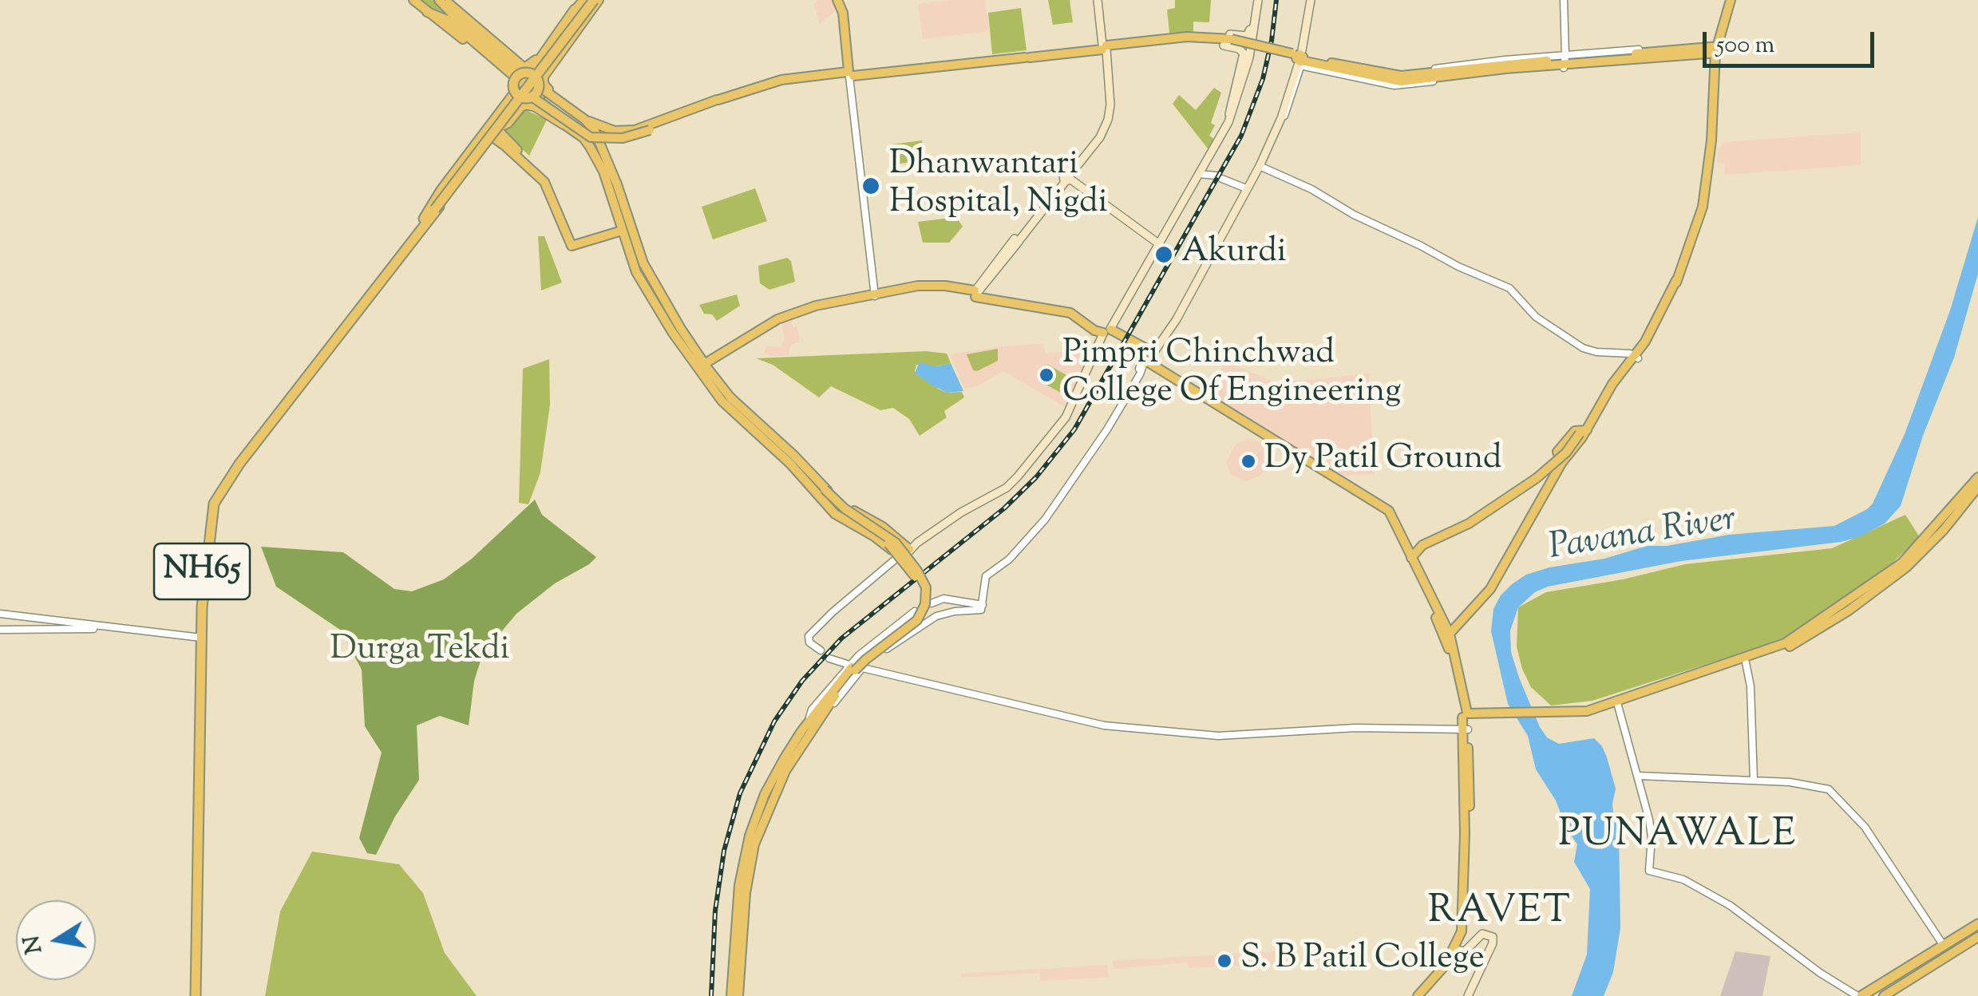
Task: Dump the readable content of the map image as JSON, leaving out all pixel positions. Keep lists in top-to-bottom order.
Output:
{
  "streets": {
    "highway": ["NH65"]
  },
  "districts": ["PUNAWALE", "RAVET"],
  "water": ["Pavana River"],
  "parks": ["Durga Tekdi"],
  "places": [
    "Dhanwantari Hospital, Nigdi",
    "Akurdi",
    "Pimpri Chinchwad College Of Engineering",
    "Dy Patil Ground",
    "S. B Patil College"
  ],
  "scale_bar": "500 m",
  "north": "left"
}
